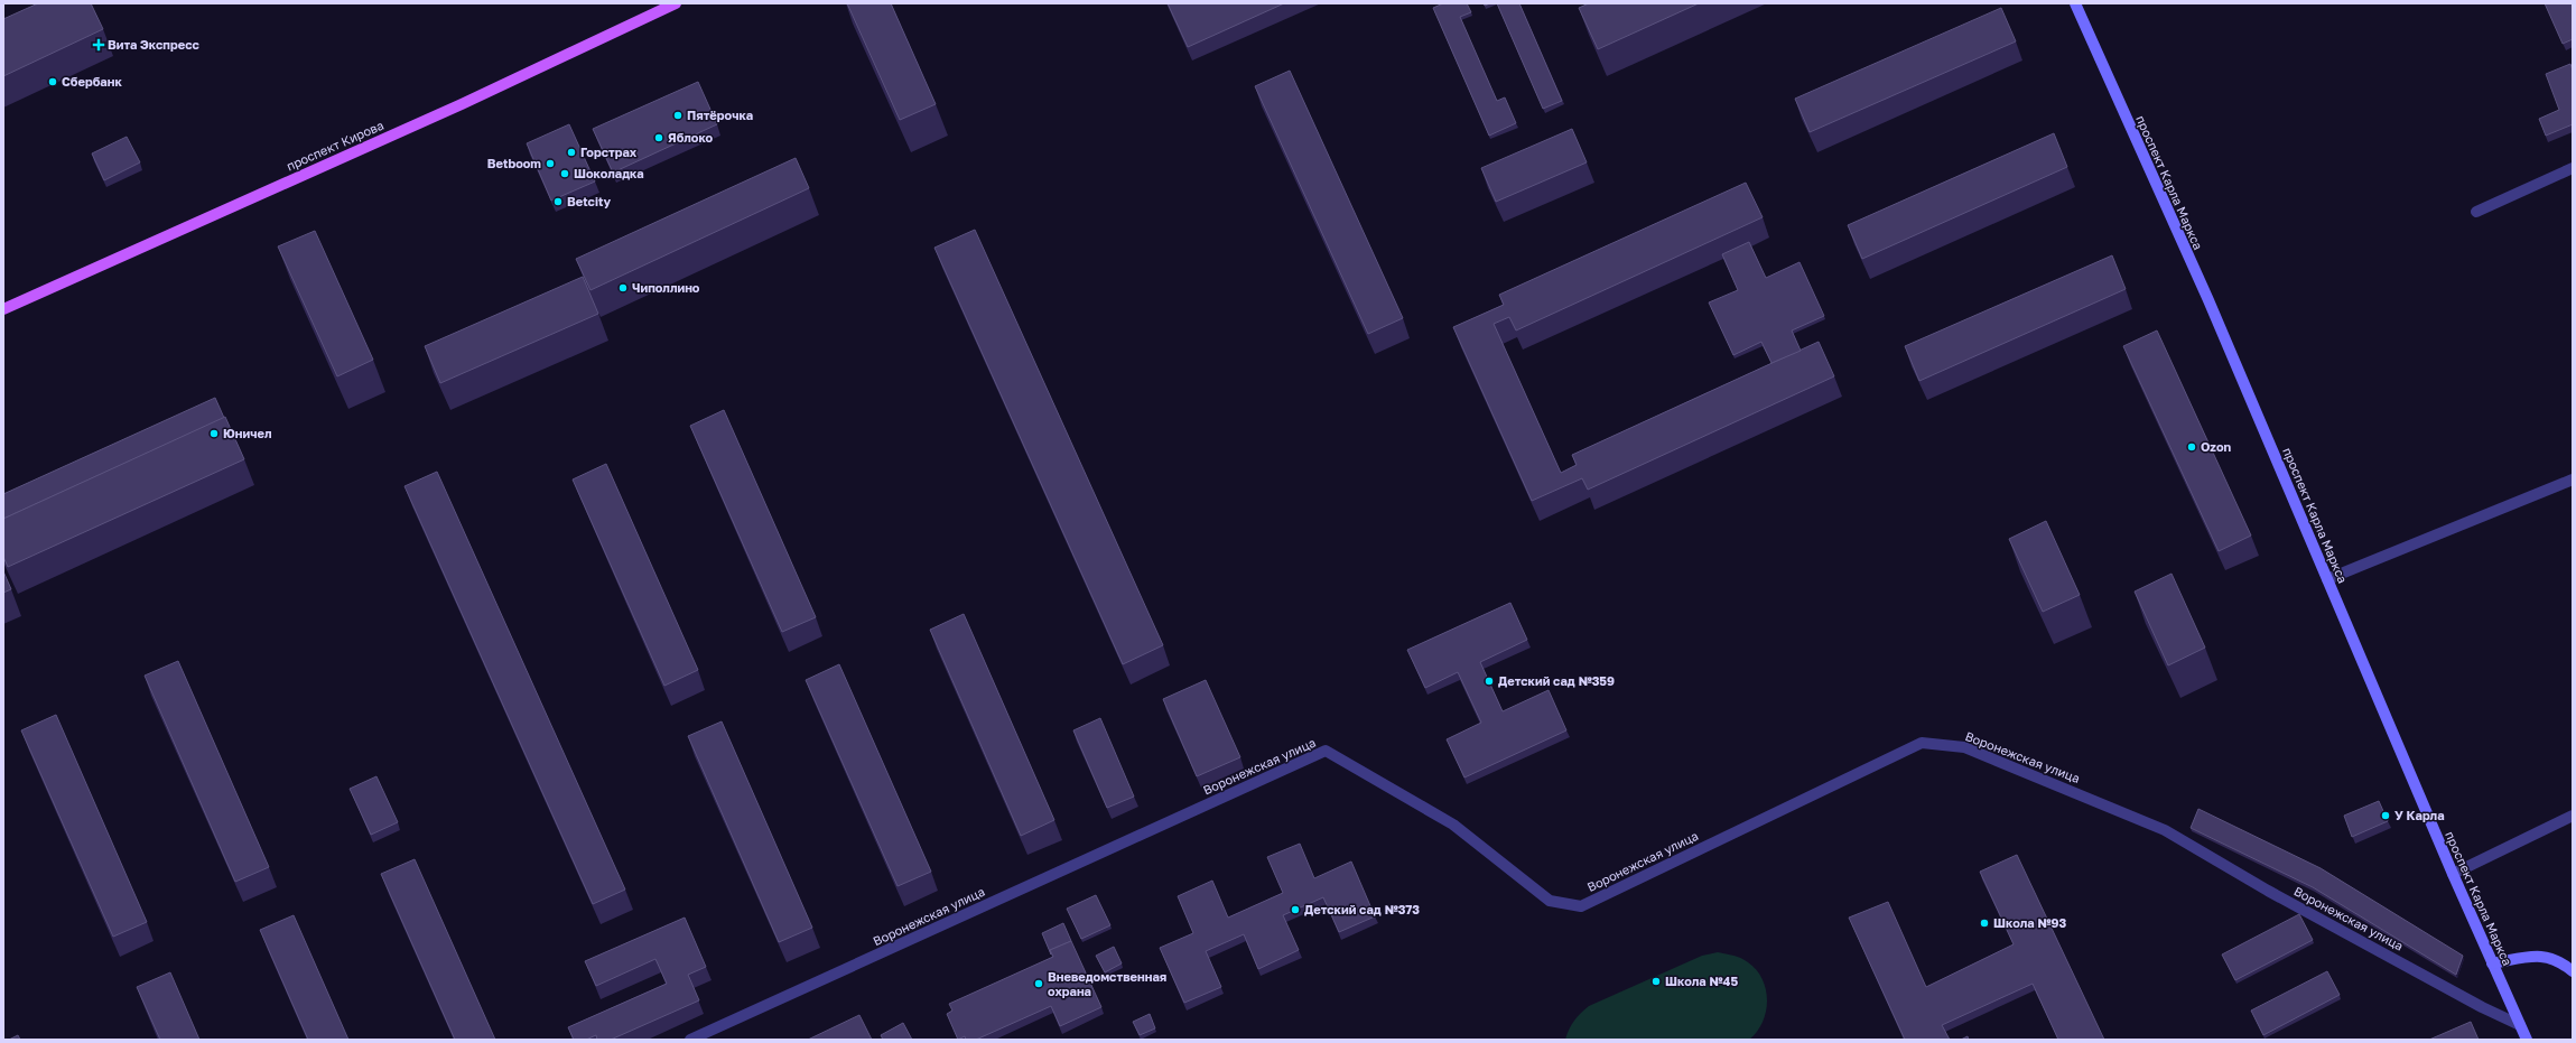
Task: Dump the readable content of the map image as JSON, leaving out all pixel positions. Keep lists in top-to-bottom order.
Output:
{
  "streets": {
    "main road": ["проспект Кирова"],
    "street": ["проспект Карла Маркса", "Воронежская улица"]
  },
  "crossings": [
    ["проспект Карла Маркса", "Воронежская улица"]
  ],
  "places": {
    "health": ["Вита Экспресс"],
    "other": [
      "Сбербанк",
      "Пятёрочка",
      "Яблоко",
      "Горстрах",
      "Betboom",
      "Шоколадка",
      "Betcity",
      "Чиполлино",
      "Юничел",
      "Ozon",
      "Детский сад №359",
      "У Карла",
      "Детский сад №373",
      "Школа №93",
      "Школа №45",
      "Вневедомственная охрана"
    ]
  }
}
